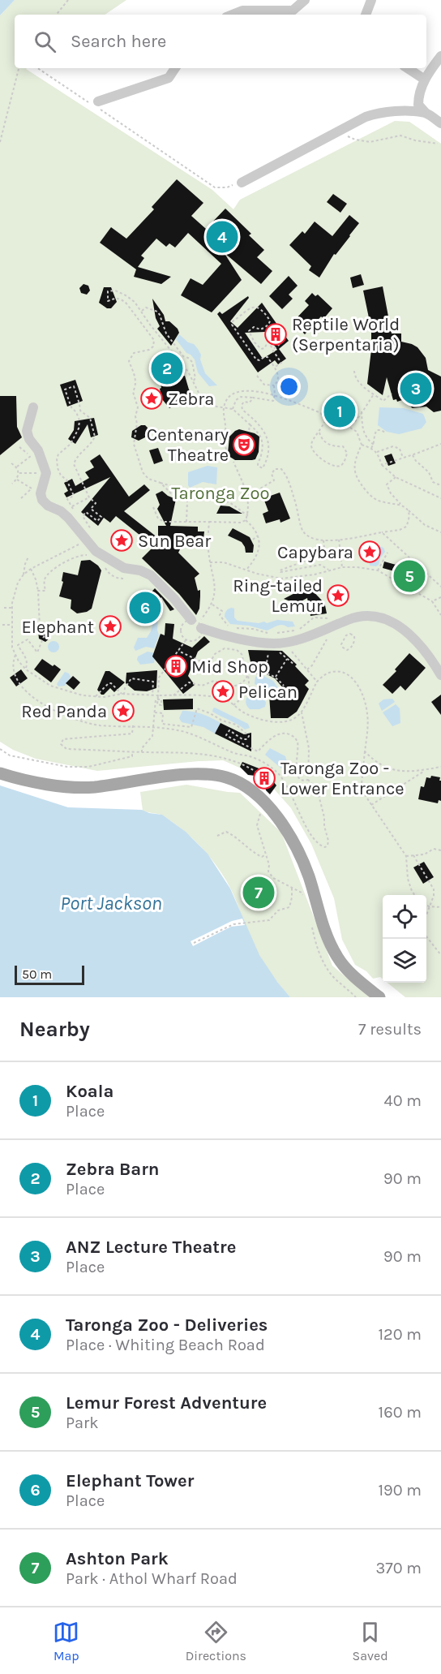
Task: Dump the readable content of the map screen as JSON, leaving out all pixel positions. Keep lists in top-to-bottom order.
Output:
{
  "water": ["Port Jackson"],
  "parks": ["Taronga Zoo"],
  "places": {
    "building": ["Reptile World (Serpentaria)", "Mid Shop", "Taronga Zoo - Lower Entrance"],
    "place": [
      "Zebra",
      "Sun Bear",
      "Capybara",
      "Ring-tailed Lemur",
      "Elephant",
      "Pelican",
      "Red Panda"
    ],
    "theatre": ["Centenary Theatre"]
  },
  "scale_bar": "50 m",
  "page": {
    "search": "Search here",
    "pins": [
      "4",
      "2",
      "3",
      "1",
      "5",
      "6",
      "7"
    ],
    "scale": "50 m",
    "heading": ["Nearby", "7 results"],
    "list": [
      {
        "mark": "1",
        "name": "Koala",
        "note": "Place",
        "value": "40 m"
      },
      {
        "mark": "2",
        "name": "Zebra Barn",
        "note": "Place",
        "value": "90 m"
      },
      {
        "mark": "3",
        "name": "ANZ Lecture Theatre",
        "note": "Place",
        "value": "90 m"
      },
      {
        "mark": "4",
        "name": "Taronga Zoo - Deliveries",
        "note": "Place · Whiting Beach Road",
        "value": "120 m"
      },
      {
        "mark": "5",
        "name": "Lemur Forest Adventure",
        "note": "Park",
        "value": "160 m"
      },
      {
        "mark": "6",
        "name": "Elephant Tower",
        "note": "Place",
        "value": "190 m"
      },
      {
        "mark": "7",
        "name": "Ashton Park",
        "note": "Park · Athol Wharf Road",
        "value": "370 m"
      }
    ],
    "nav": ["Map", "Directions", "Saved"]
  }
}
